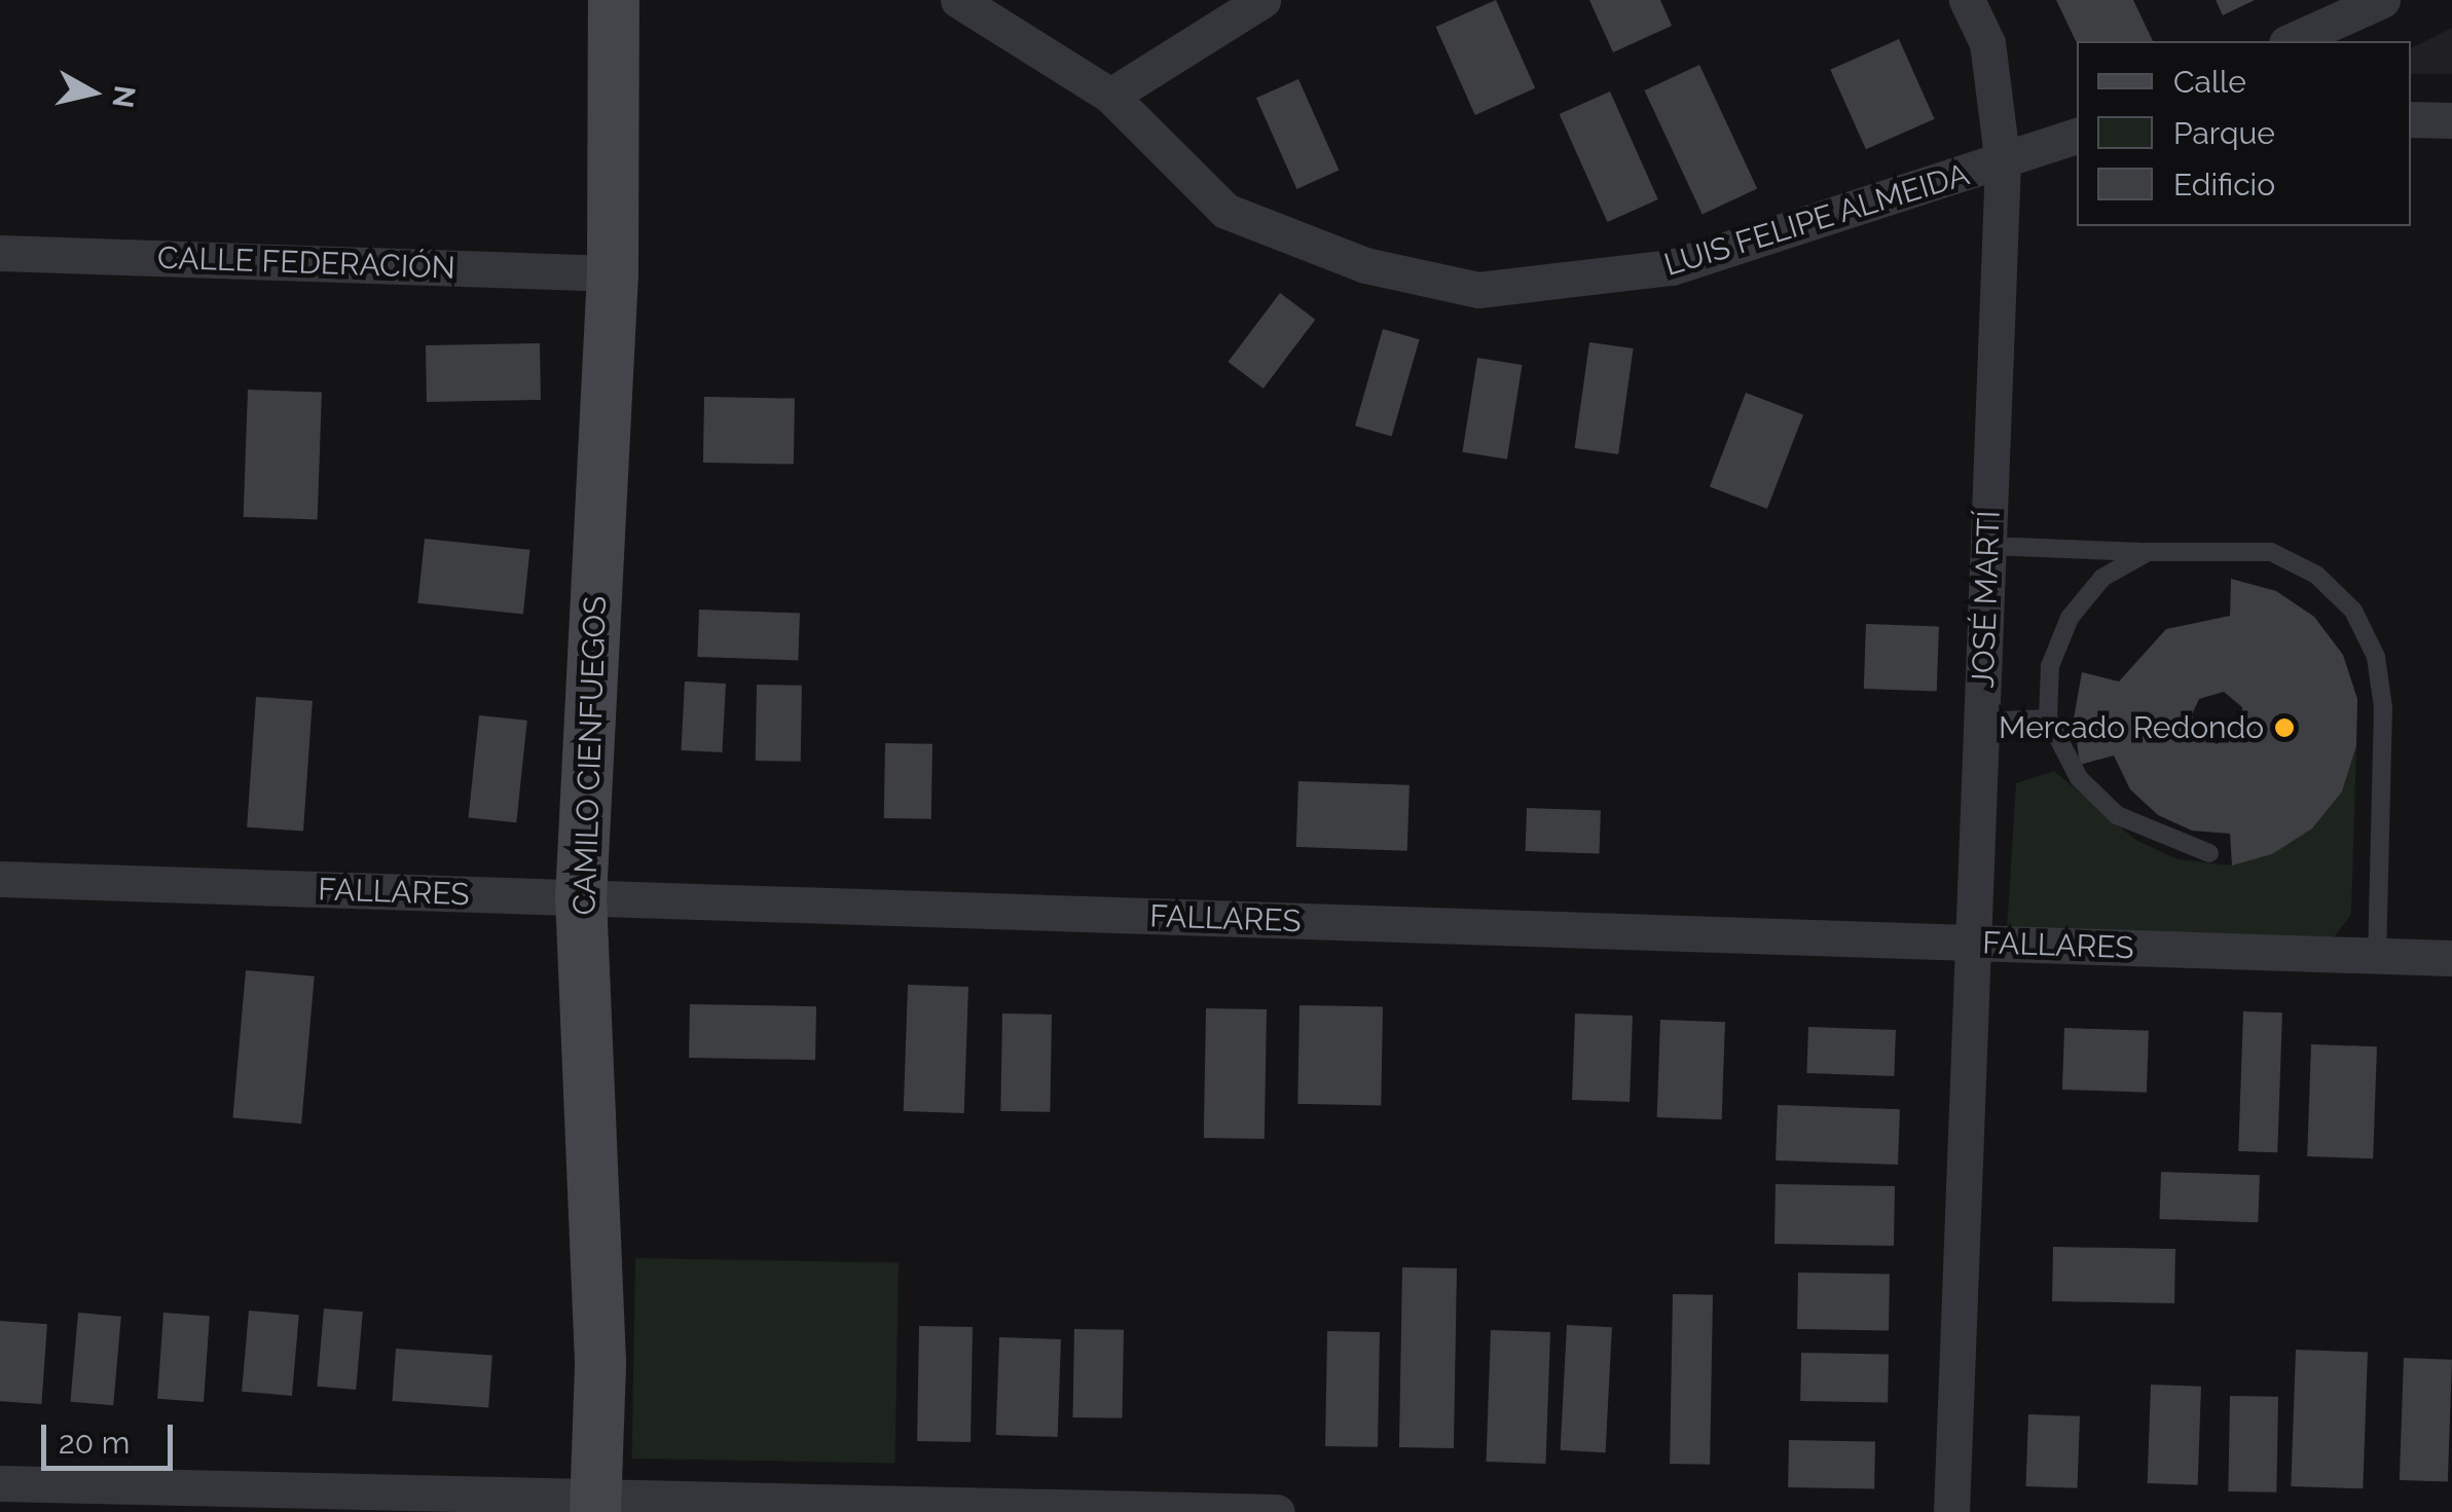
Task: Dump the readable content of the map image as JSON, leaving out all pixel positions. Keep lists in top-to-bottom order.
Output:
{
  "streets": {
    "street": [
      "LUIS FELIPE ALMEIDA",
      "CALLE FEDERACIÓN",
      "JOSÉ MARTÍ",
      "CAMILO CIENFUEGOS",
      "FALLARES"
    ]
  },
  "crossings": [
    ["LUIS FELIPE ALMEIDA", "JOSÉ MARTÍ"],
    ["CALLE FEDERACIÓN", "CAMILO CIENFUEGOS"],
    ["JOSÉ MARTÍ", "FALLARES"],
    ["CAMILO CIENFUEGOS", "FALLARES"]
  ],
  "places": ["Mercado Redondo"],
  "legend": ["Calle", "Parque", "Edificio"],
  "scale_bar": "20 m",
  "north": "right"
}
